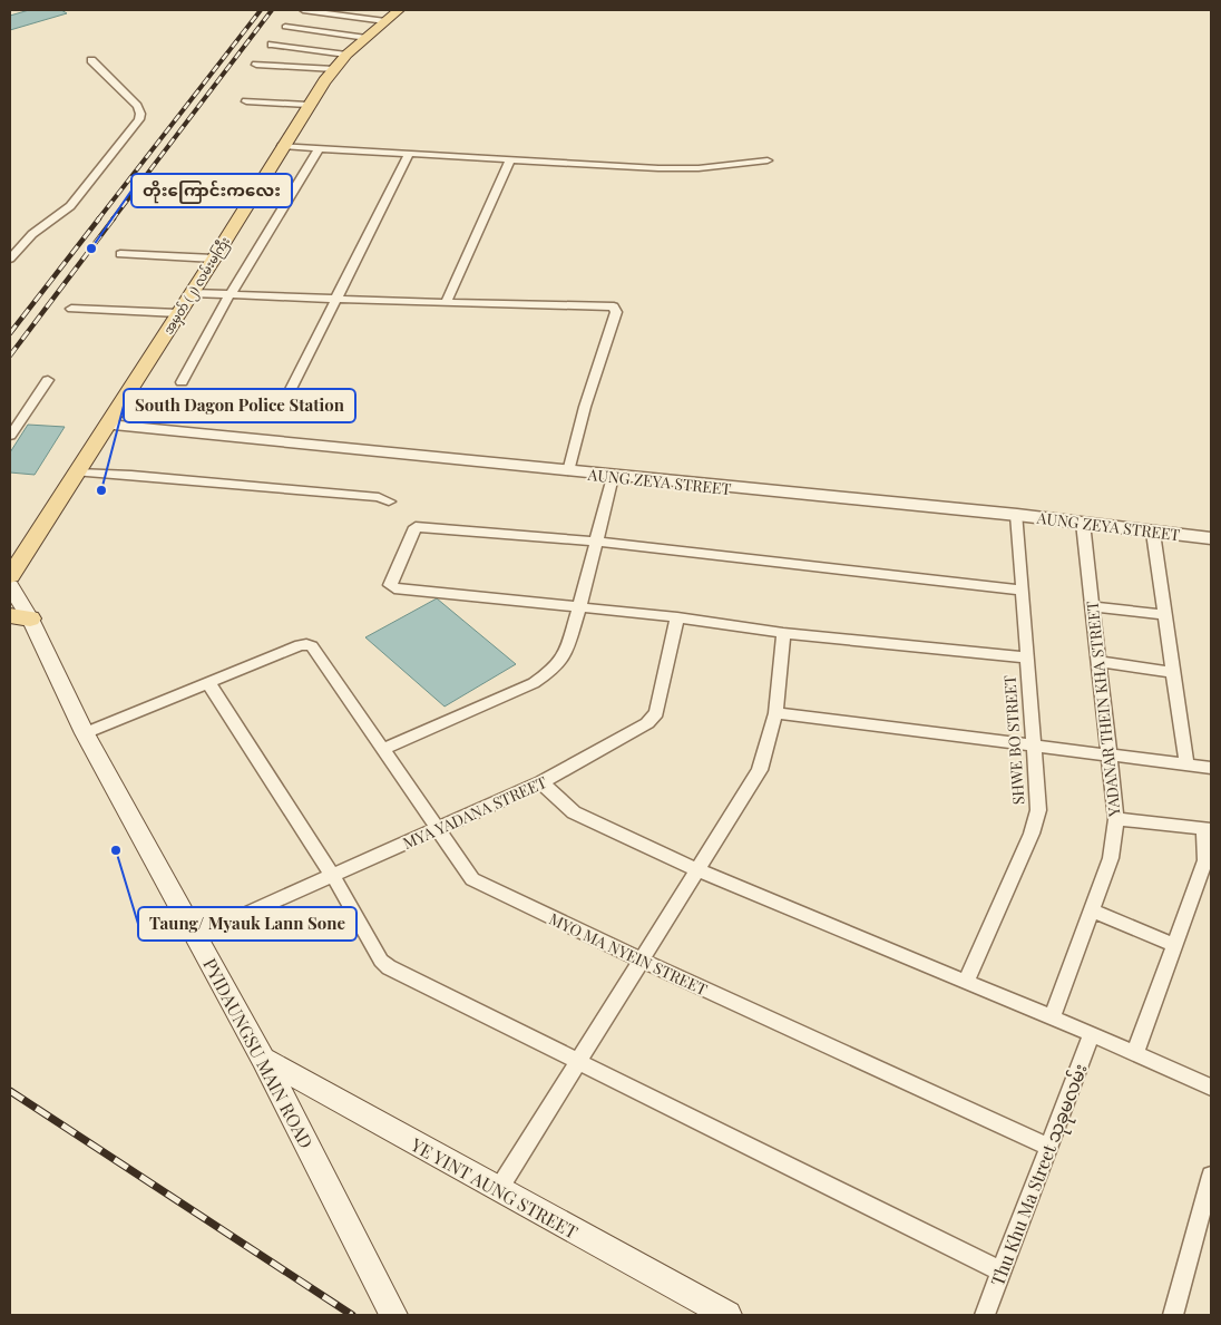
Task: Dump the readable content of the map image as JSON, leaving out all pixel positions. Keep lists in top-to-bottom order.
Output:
{
  "streets": {
    "main road": ["အမှတ် (၂) လမ်းမကြီး", "PYIDAUNGSU MAIN ROAD", "YE YINT AUNG STREET"],
    "street": [
      "AUNG ZEYA STREET",
      "YADANAR THEIN KHA STREET",
      "SHWE BO STREET",
      "MYA YADANA STREET",
      "MYO MA NYEIN STREET",
      "Thu Khu Ma Street သုခုမလမ်း"
    ]
  },
  "crossings": [
    ["အမှတ် (၂) လမ်းမကြီး", "AUNG ZEYA STREET"],
    ["AUNG ZEYA STREET", "YADANAR THEIN KHA STREET"],
    ["AUNG ZEYA STREET", "SHWE BO STREET"],
    ["MYA YADANA STREET", "MYO MA NYEIN STREET"],
    ["MYA YADANA STREET", "PYIDAUNGSU MAIN ROAD"],
    ["MYO MA NYEIN STREET", "Thu Khu Ma Street သုခုမလမ်း"],
    ["PYIDAUNGSU MAIN ROAD", "YE YINT AUNG STREET"]
  ],
  "places": ["တိုးကြောင်းကလေး", "South Dagon Police Station", "Taung/ Myauk Lann Sone"]
}
